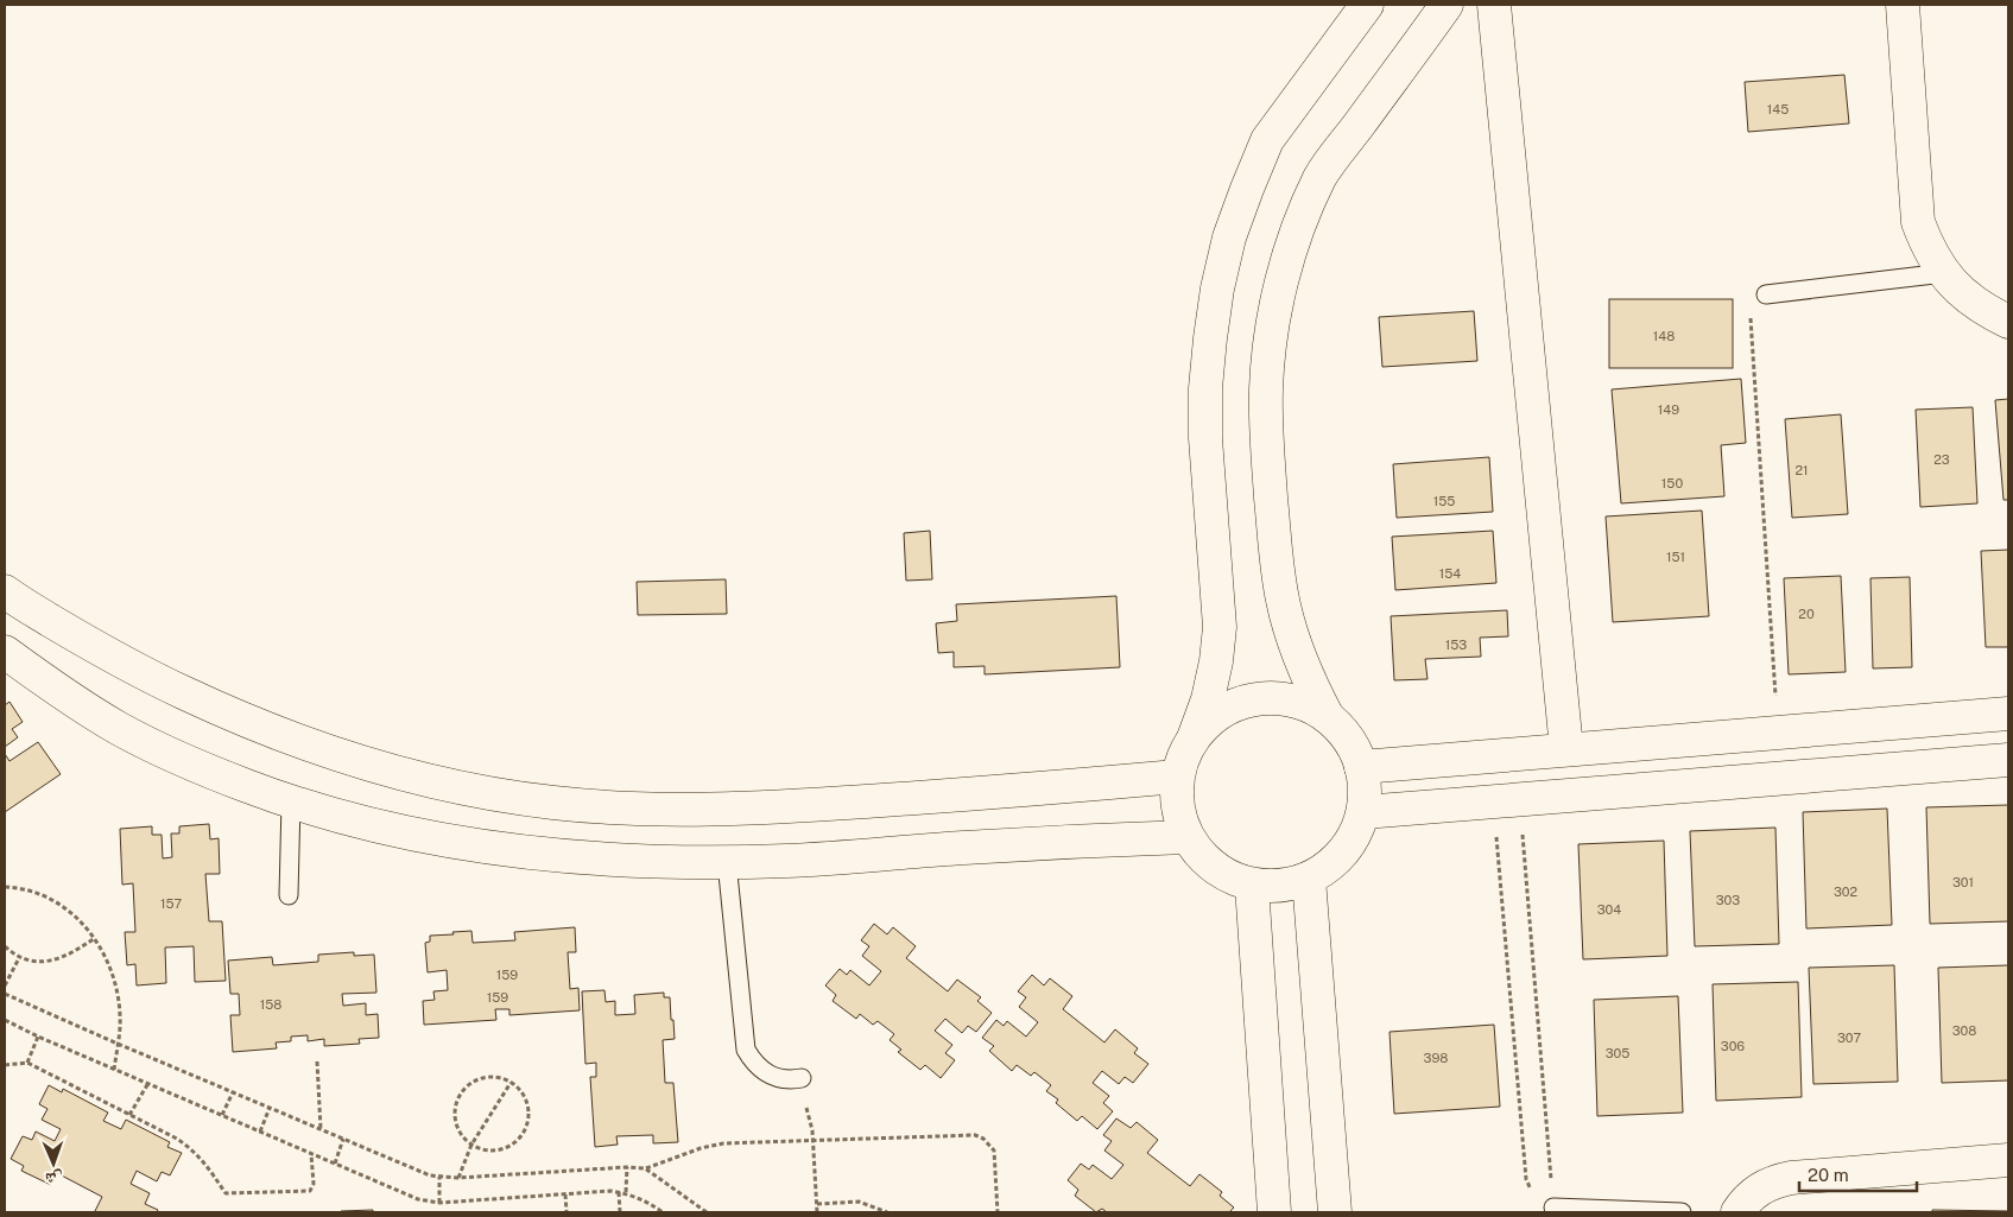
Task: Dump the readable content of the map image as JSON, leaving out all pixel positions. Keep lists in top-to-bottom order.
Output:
{
  "house_numbers": [
    "145",
    "148",
    "149",
    "23",
    "21",
    "150",
    "155",
    "151",
    "154",
    "20",
    "153",
    "301",
    "302",
    "303",
    "157",
    "304",
    "159",
    "159",
    "158",
    "308",
    "307",
    "306",
    "305",
    "398"
  ],
  "scale_bar": "20 m",
  "north": "bottom"
}
